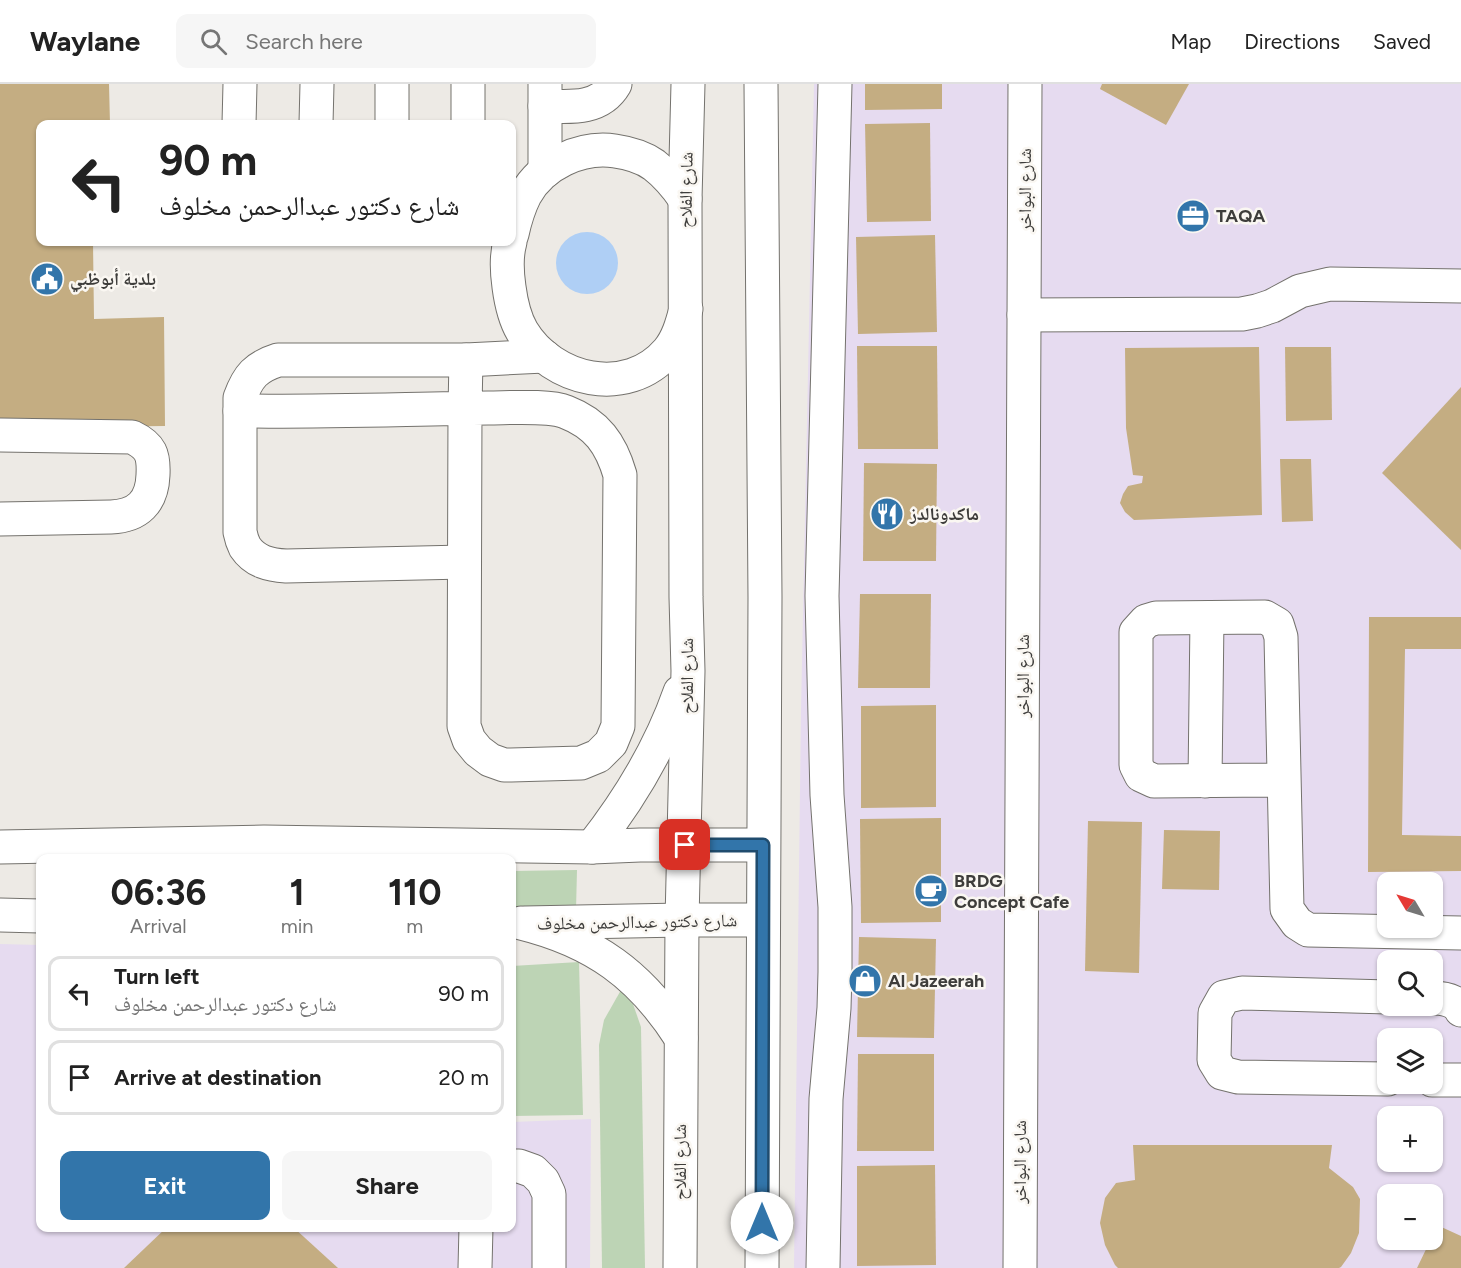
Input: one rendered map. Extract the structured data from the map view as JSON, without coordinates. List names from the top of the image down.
{
  "streets": {
    "main road": ["شارع الفلاح", "شارع البواخر", "شارع دكتور عبدالرحمن مخلوف"]
  },
  "crossings": [
    ["شارع الفلاح", "شارع دكتور عبدالرحمن مخلوف"]
  ],
  "places": {
    "office": ["TAQA"],
    "public building": ["بلدية أبوظبي"],
    "restaurant": ["ماكدونالدز"],
    "cafe": ["BRDG Concept Cafe"],
    "shop": ["Al Jazeerah"]
  },
  "north": "top left",
  "page": {
    "header": "Waylane",
    "search": "Search here",
    "nav": ["Map", "Directions", "Saved"],
    "turn": ["90 m", "شارع دكتور عبدالرحمن مخلوف"],
    "eta": [
      "06:36",
      "Arrival",
      "1",
      "min",
      "110",
      "m"
    ],
    "map_buttons": ["+", "−"],
    "list": [
      {
        "name": "Turn left",
        "note": "شارع دكتور عبدالرحمن مخلوف",
        "value": "90 m"
      },
      {
        "name": "Arrive at destination",
        "value": "20 m"
      }
    ],
    "buttons": ["Exit", "Share"]
  }
}
